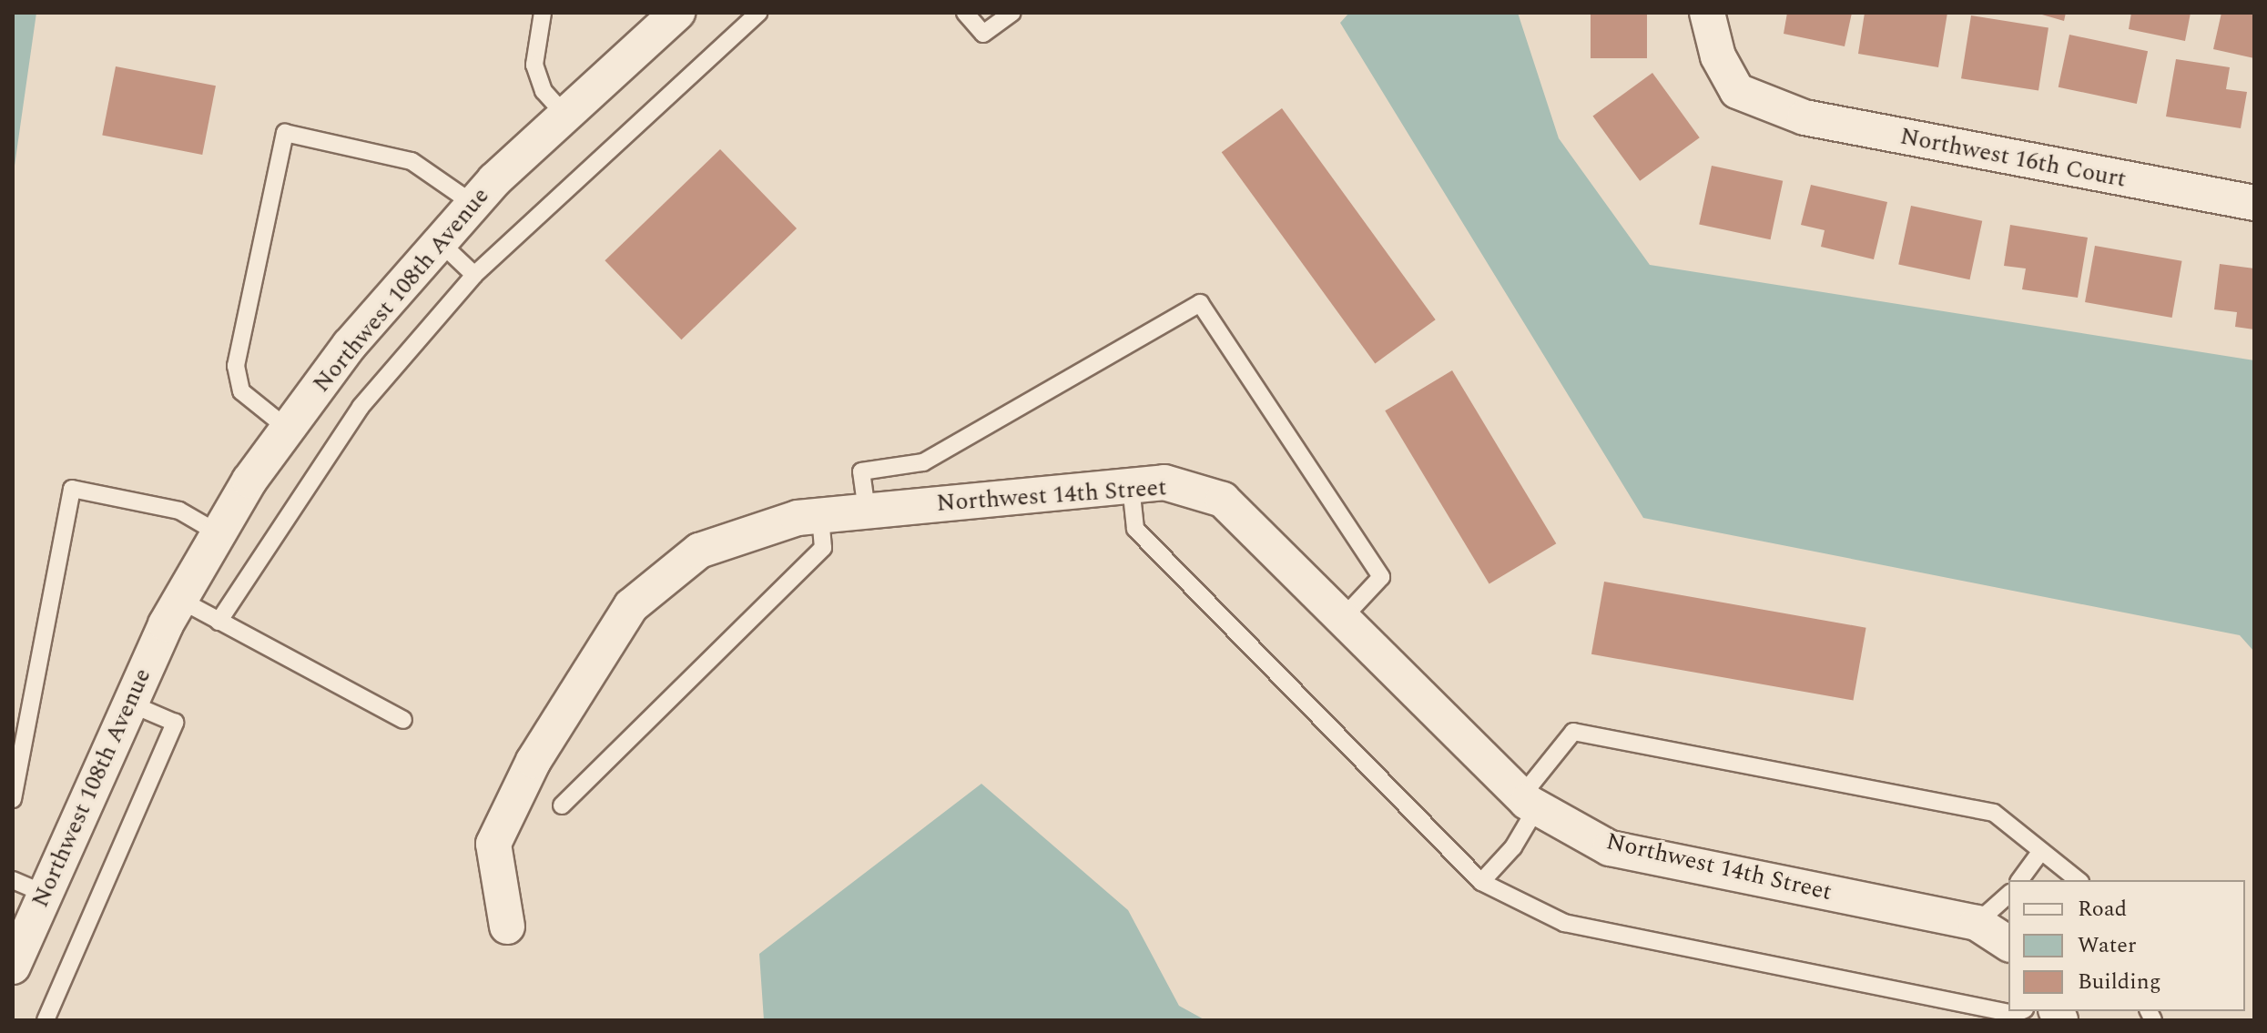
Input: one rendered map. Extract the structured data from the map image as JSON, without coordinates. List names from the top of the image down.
{
  "streets": {
    "street": ["Northwest 16th Court", "Northwest 108th Avenue", "Northwest 14th Street"]
  },
  "legend": ["Road", "Water", "Building"]
}
